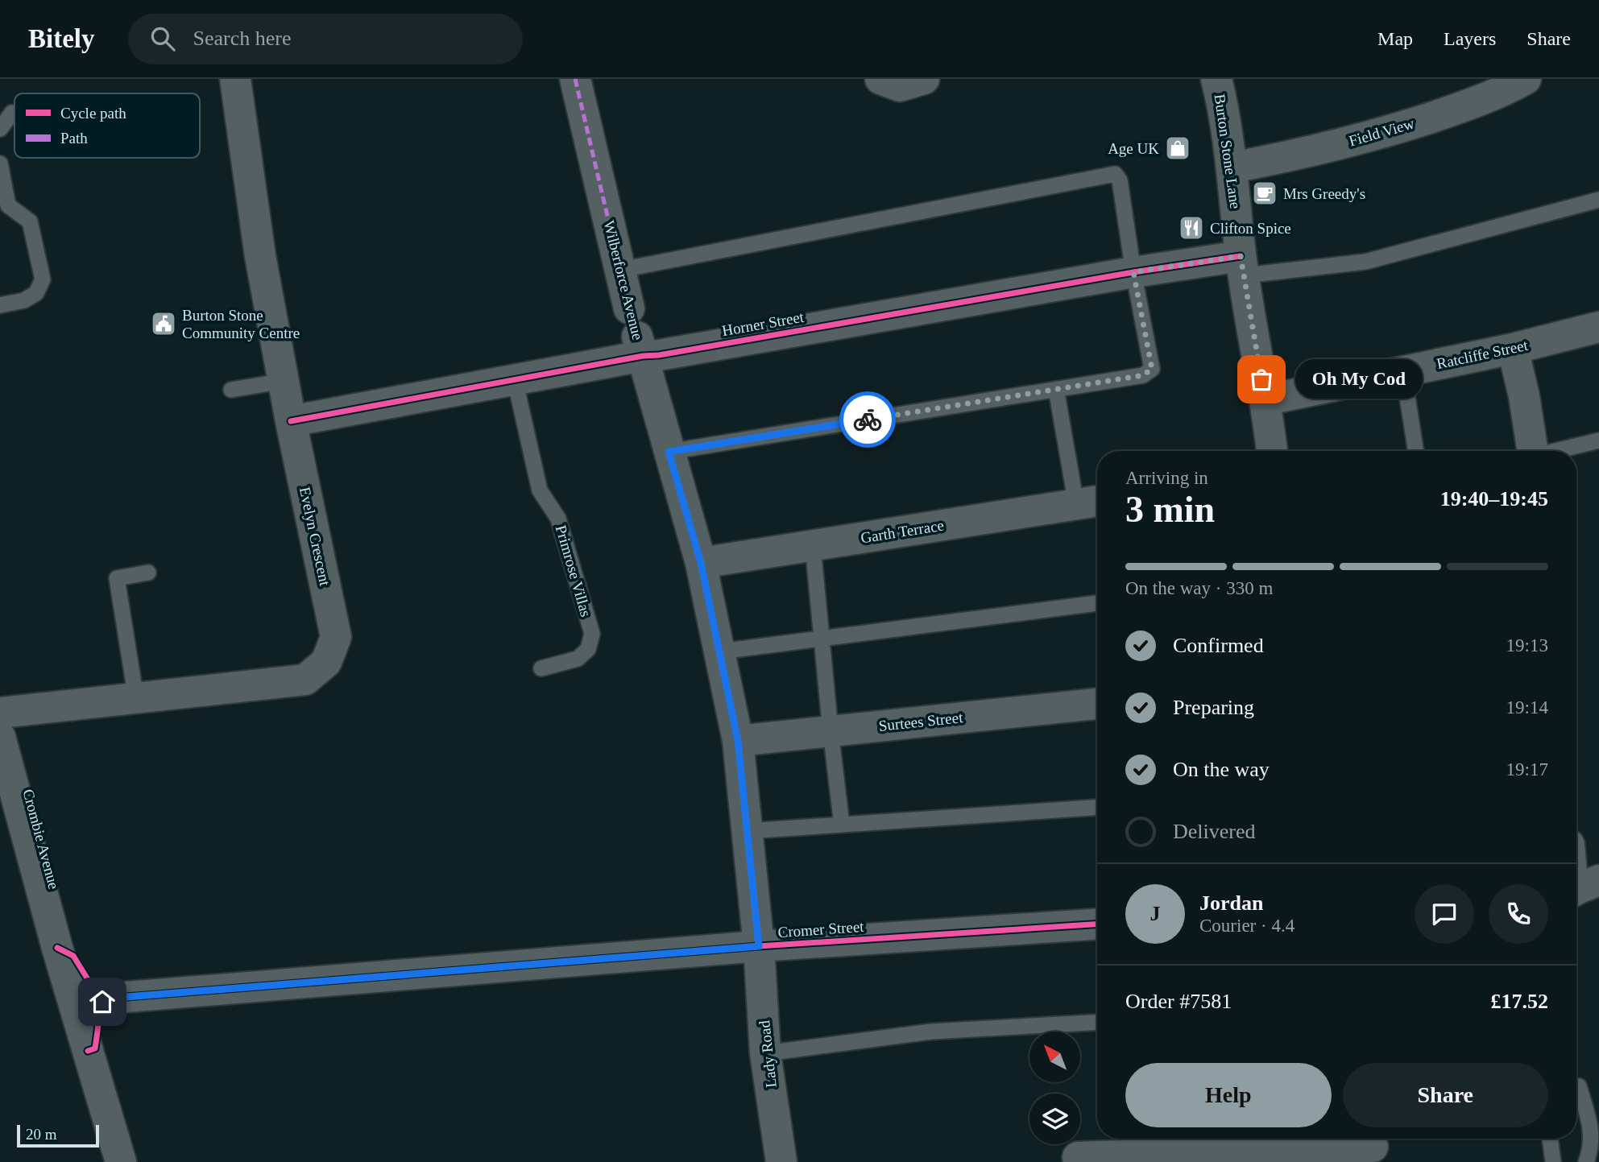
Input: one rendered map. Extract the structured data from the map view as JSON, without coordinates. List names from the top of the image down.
{
  "streets": {
    "street": [
      "Field View",
      "Burton Stone Lane",
      "Wilberforce Avenue",
      "Horner Street",
      "Ratcliffe Street",
      "Garth Terrace",
      "Evelyn Crescent",
      "Surtees Street",
      "Crombie Avenue",
      "Cromer Street",
      "Lady Road"
    ],
    "lane": ["Primrose Villas"]
  },
  "crossings": [
    ["Field View", "Burton Stone Lane"],
    ["Burton Stone Lane", "Horner Street"],
    ["Burton Stone Lane", "Ratcliffe Street"],
    ["Wilberforce Avenue", "Horner Street"],
    ["Wilberforce Avenue", "Garth Terrace"],
    ["Wilberforce Avenue", "Surtees Street"],
    ["Wilberforce Avenue", "Cromer Street"],
    ["Wilberforce Avenue", "Lady Road"],
    ["Horner Street", "Evelyn Crescent"],
    ["Horner Street", "Primrose Villas"],
    ["Cromer Street", "Lady Road"]
  ],
  "places": {
    "shop": ["Age UK"],
    "cafe": ["Mrs Greedy's"],
    "restaurant": ["Clifton Spice"],
    "public building": ["Burton Stone Community Centre"],
    "other": ["Oh My Cod"]
  },
  "legend": ["Cycle path", "Path"],
  "scale_bar": "20 m",
  "north": "top left",
  "page": {
    "header": "Bitely",
    "search": "Search here",
    "nav": ["Map", "Layers", "Share"],
    "bubble": "Oh My Cod",
    "heading": ["3 min", "Arriving in", "19:40–19:45"],
    "panel": [
      "Jordan",
      "Courier · 4.4",
      "Order #7581",
      "£17.52"
    ],
    "bar": "On the way · 330 m",
    "list": [
      ["Confirmed", "19:13"],
      ["Preparing", "19:14"],
      ["On the way", "19:17"],
      "Delivered"
    ],
    "round": "J",
    "buttons": ["Help", "Share"],
    "scale": "20 m"
  }
}
